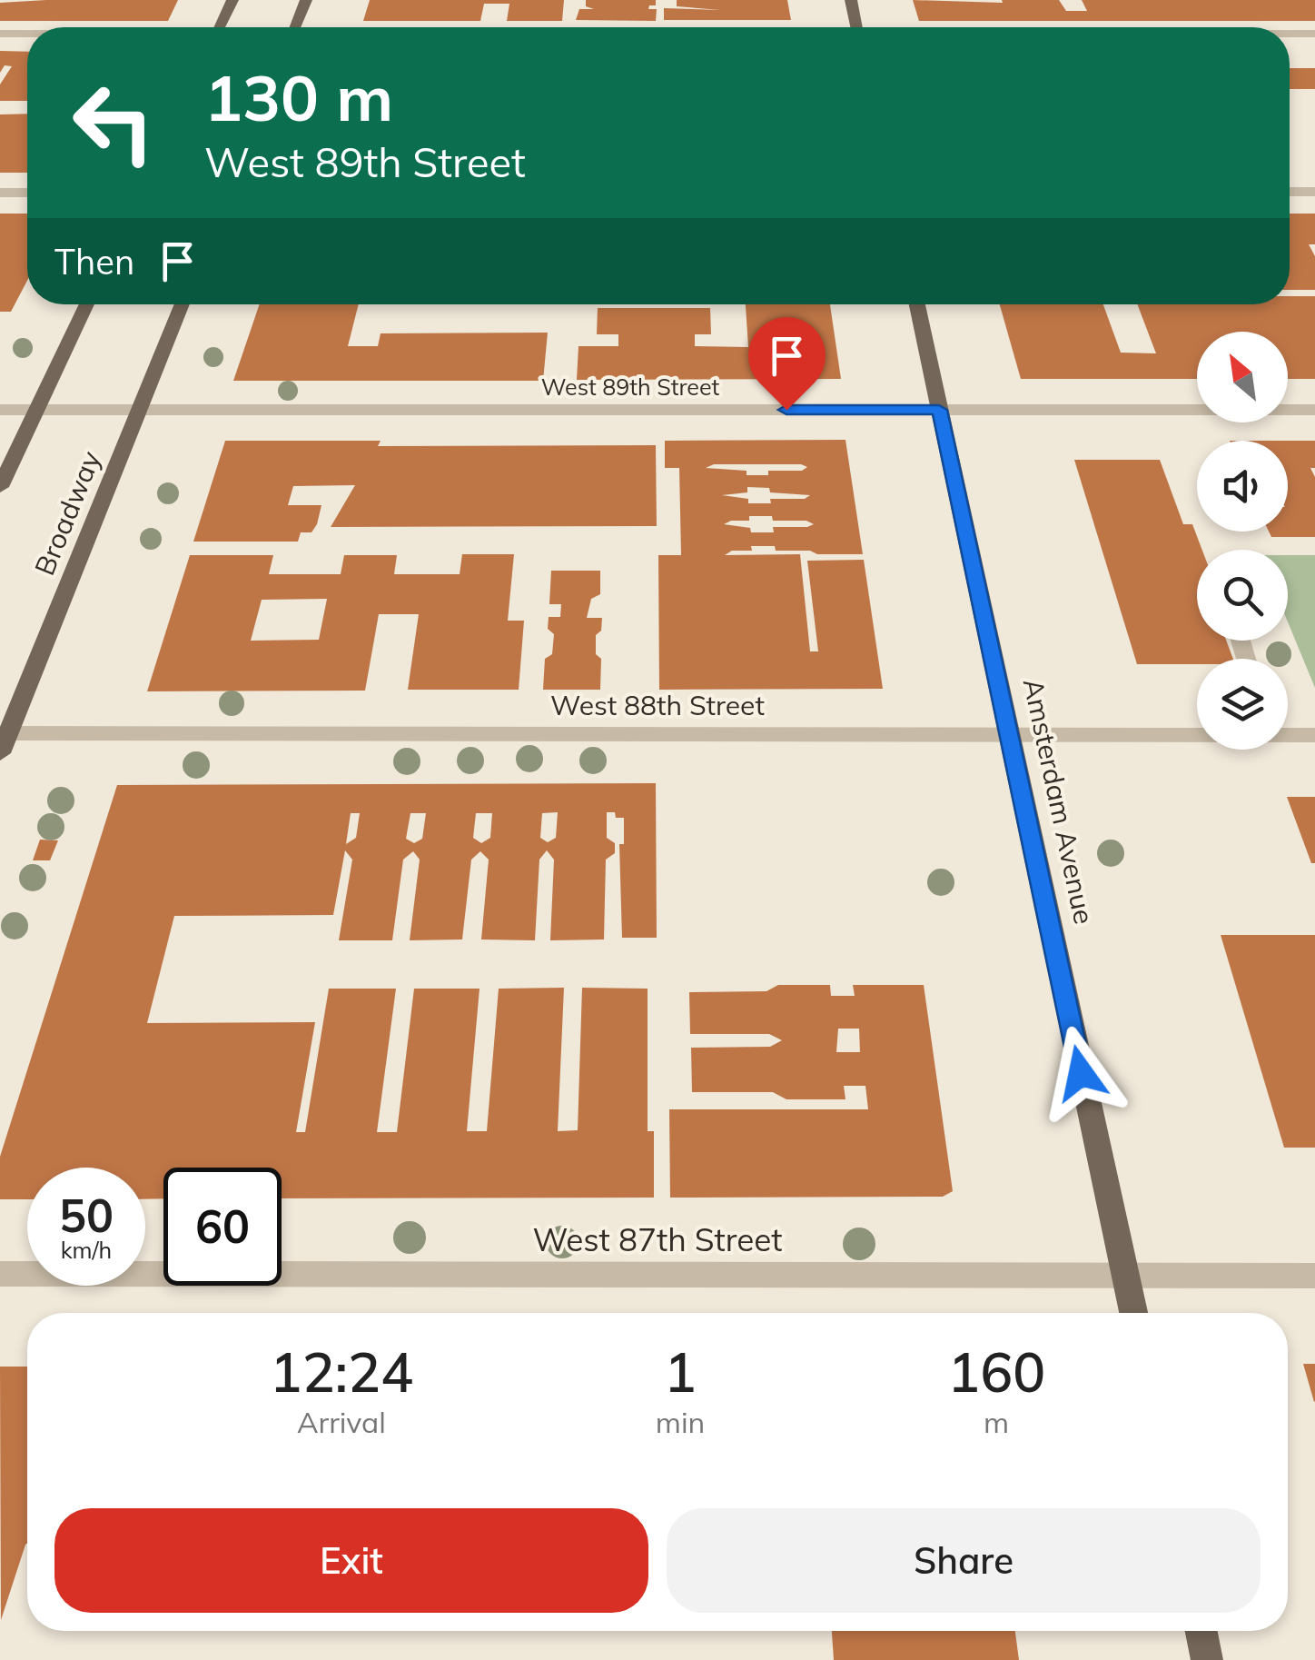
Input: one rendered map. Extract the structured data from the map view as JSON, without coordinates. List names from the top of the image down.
{
  "streets": {
    "main road": ["Broadway", "Amsterdam Avenue"],
    "street": ["West 89th Street", "West 88th Street", "West 87th Street"]
  },
  "crossings": [
    ["West 89th Street", "Broadway"],
    ["West 89th Street", "Amsterdam Avenue"],
    ["Broadway", "West 88th Street"],
    ["West 88th Street", "Amsterdam Avenue"],
    ["Amsterdam Avenue", "West 87th Street"]
  ],
  "north": "top left",
  "page": {
    "turn": ["130 m", "West 89th Street"],
    "then": "Then",
    "speed": "50 km/h",
    "limit": "60",
    "eta": [
      "12:24",
      "Arrival",
      "1",
      "min",
      "160",
      "m"
    ],
    "buttons": ["Exit", "Share"]
  }
}
